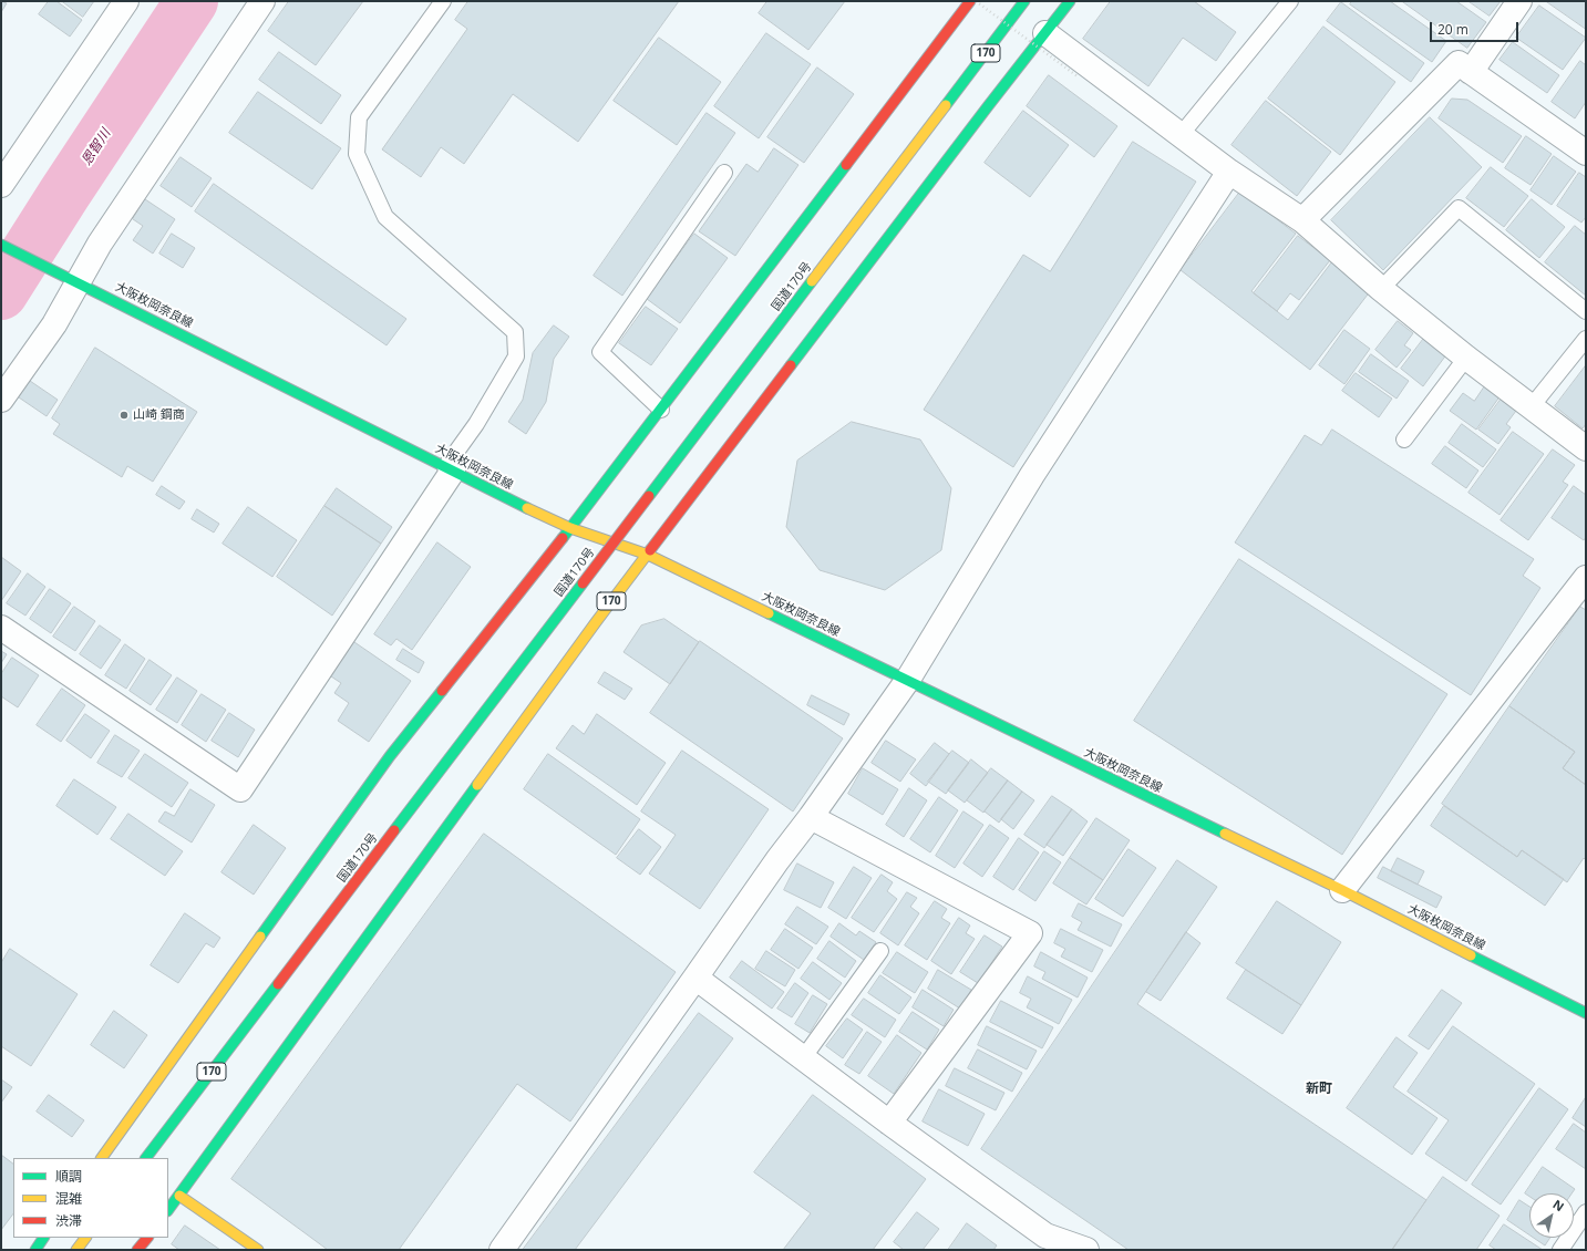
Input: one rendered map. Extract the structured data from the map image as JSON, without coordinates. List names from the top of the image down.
{
  "streets": {
    "main road": ["170", "国道170号", "大阪枚岡奈良線"]
  },
  "crossings": [
    ["170", "大阪枚岡奈良線"]
  ],
  "districts": ["新町"],
  "water": ["恩智川"],
  "places": ["山崎 鋼商"],
  "legend": ["順調", "混雑", "渋滞"],
  "scale_bar": "20 m",
  "north": "top right"
}
